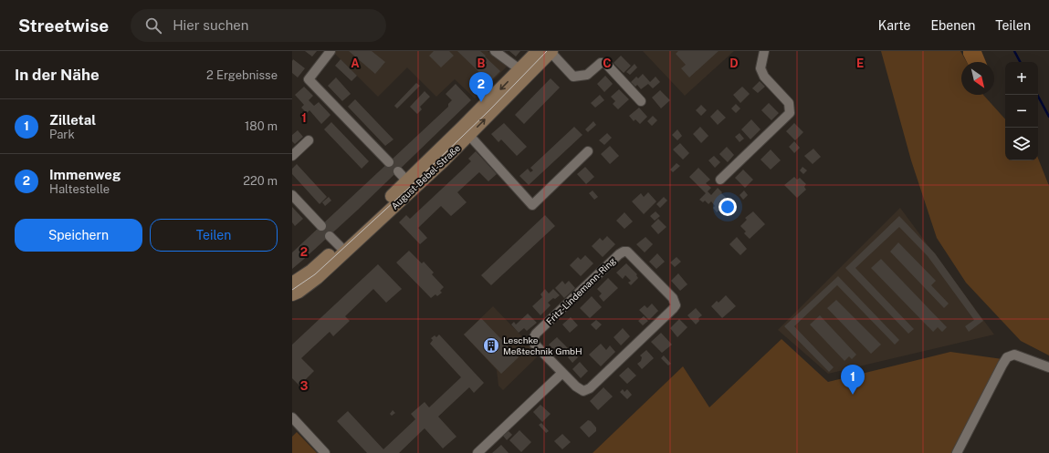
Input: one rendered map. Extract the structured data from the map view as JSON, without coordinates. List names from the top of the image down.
{
  "streets": {
    "street": ["August-Bebel-Straße", "Fritz-Lindemann-Ring"]
  },
  "places": {
    "building": ["Leschke Meßtechnik GmbH"]
  },
  "north": "bottom right",
  "page": {
    "header": "Streetwise",
    "search": "Hier suchen",
    "nav": ["Karte", "Ebenen", "Teilen"],
    "heading": ["In der Nähe", "2 Ergebnisse"],
    "map_buttons": ["+", "−"],
    "pins": ["2", "1"],
    "list": [
      {
        "mark": "1",
        "name": "Zilletal",
        "note": "Park",
        "value": "180 m"
      },
      {
        "mark": "2",
        "name": "Immenweg",
        "note": "Haltestelle",
        "value": "220 m"
      }
    ],
    "buttons": ["Speichern", "Teilen"]
  },
  "grid": {
    "columns": [
      "A",
      "B",
      "C",
      "D",
      "E"
    ],
    "rows": ["1", "2", "3"]
  }
}
